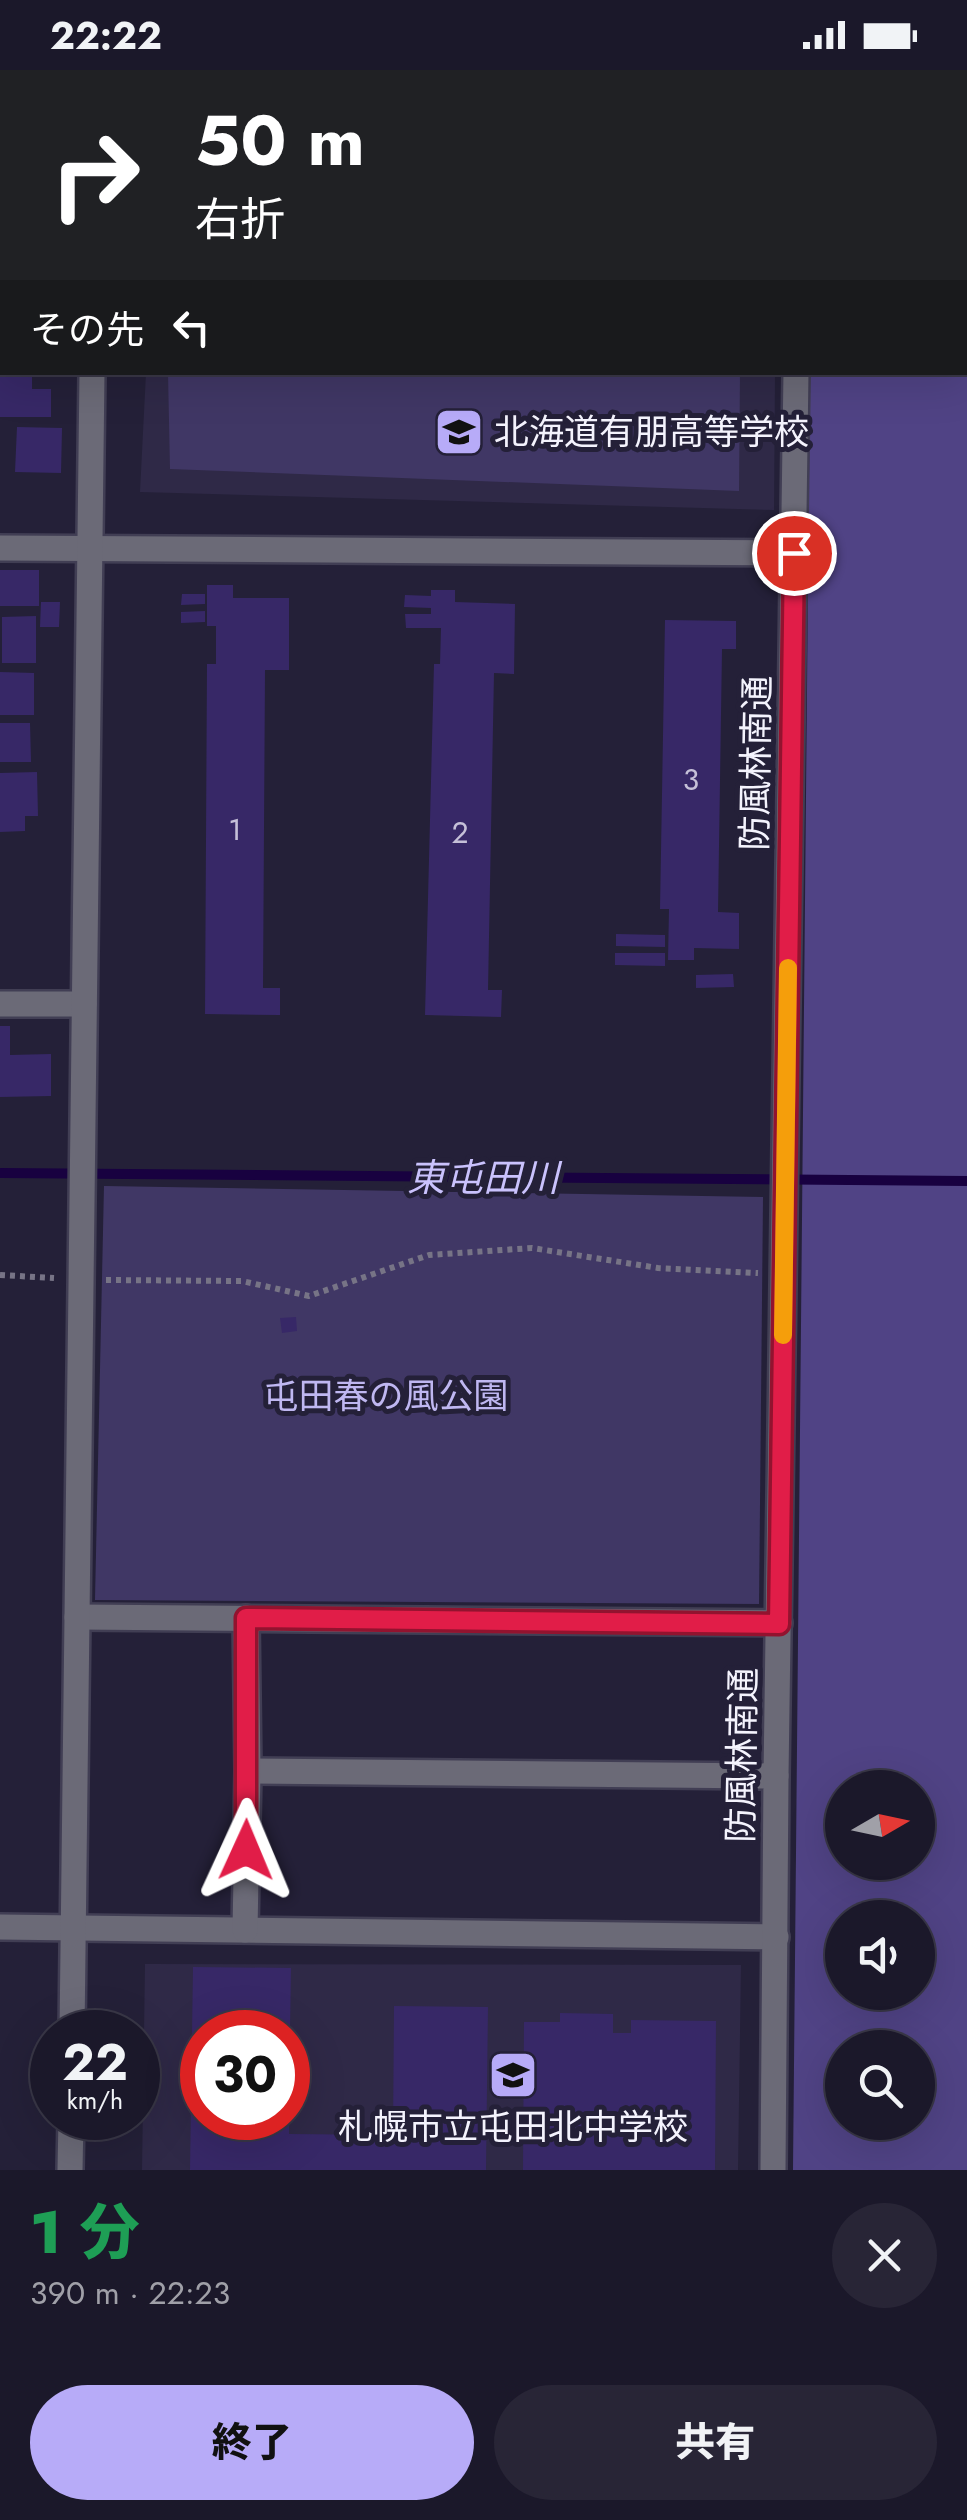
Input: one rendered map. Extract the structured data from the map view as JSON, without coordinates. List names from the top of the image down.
{
  "streets": {
    "street": ["防風林南通"]
  },
  "water": ["東屯田川"],
  "parks": ["屯田春の風公園"],
  "places": {
    "school or university": ["北海道有朋高等学校", "札幌市立屯田北中学校"]
  },
  "house_numbers": ["3", "1", "2"],
  "north": "right",
  "page": {
    "status": "22:22",
    "turn": ["50 m", "右折"],
    "then": "その先",
    "speed": "22 km/h",
    "limit": "30",
    "heading": ["1 分", "390 m · 22:23"],
    "buttons": ["終了", "共有"]
  }
}
